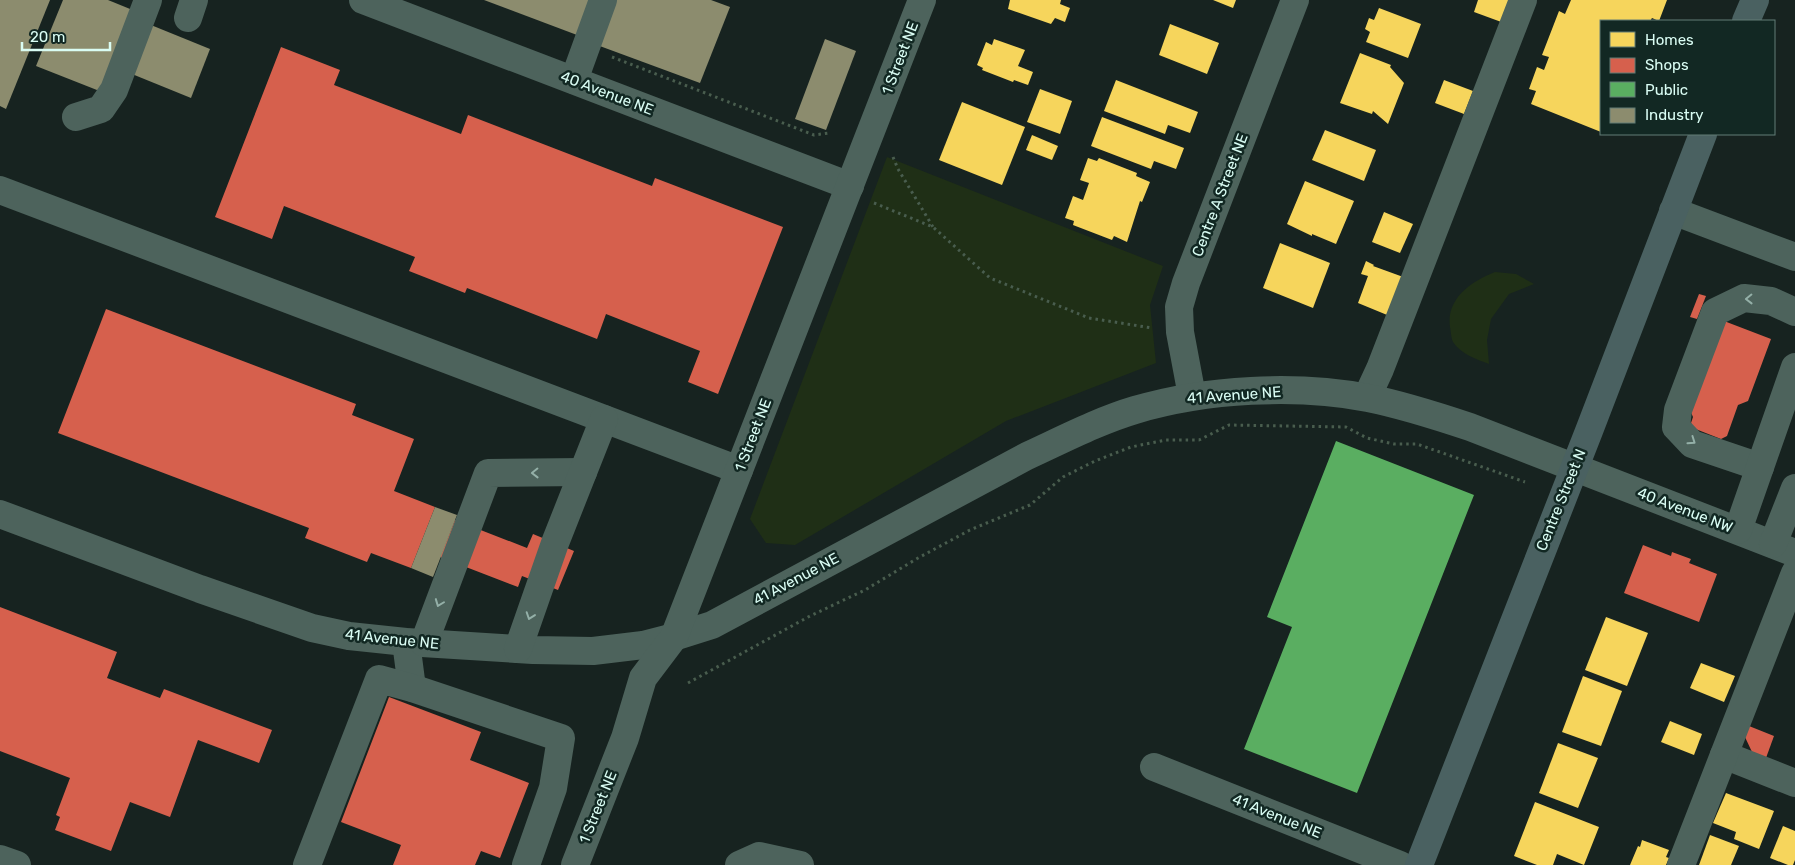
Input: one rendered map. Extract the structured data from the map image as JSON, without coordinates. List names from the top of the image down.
{
  "streets": {
    "main road": ["Centre Street N"],
    "street": [
      "1 Street NE",
      "40 Avenue NE",
      "Centre A Street NE",
      "41 Avenue NE",
      "40 Avenue NW"
    ]
  },
  "crossings": [
    ["1 Street NE", "40 Avenue NE"],
    ["1 Street NE", "41 Avenue NE"],
    ["Centre A Street NE", "41 Avenue NE"],
    ["41 Avenue NE", "Centre Street N"],
    ["41 Avenue NE", "40 Avenue NW"],
    ["Centre Street N", "40 Avenue NW"]
  ],
  "legend": [
    "Homes",
    "Shops",
    "Public",
    "Industry"
  ],
  "scale_bar": "20 m"
}
